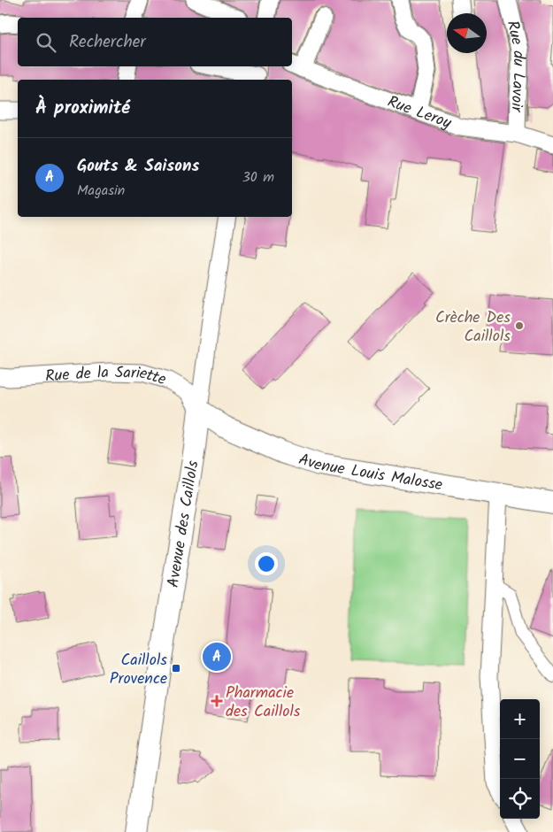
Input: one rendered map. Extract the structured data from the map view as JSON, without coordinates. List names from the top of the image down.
{
  "streets": {
    "street": [
      "Rue du Lavoir",
      "Rue Leroy",
      "Rue de la Sariette",
      "Avenue Louis Malosse",
      "Avenue des Caillols"
    ]
  },
  "crossings": [
    ["Rue du Lavoir", "Rue Leroy"],
    ["Rue de la Sariette", "Avenue Louis Malosse"],
    ["Rue de la Sariette", "Avenue des Caillols"],
    ["Avenue Louis Malosse", "Avenue des Caillols"]
  ],
  "places": {
    "other": ["Crèche Des Caillols"],
    "transit": ["Caillols Provence"],
    "health": ["Pharmacie des Caillols"]
  },
  "north": "left",
  "page": {
    "search": "Rechercher",
    "heading": "À proximité",
    "list": [
      {
        "mark": "A",
        "name": "Gouts & Saisons",
        "note": "Magasin",
        "value": "30 m"
      }
    ],
    "pins": "A",
    "map_buttons": ["+", "−"]
  }
}
